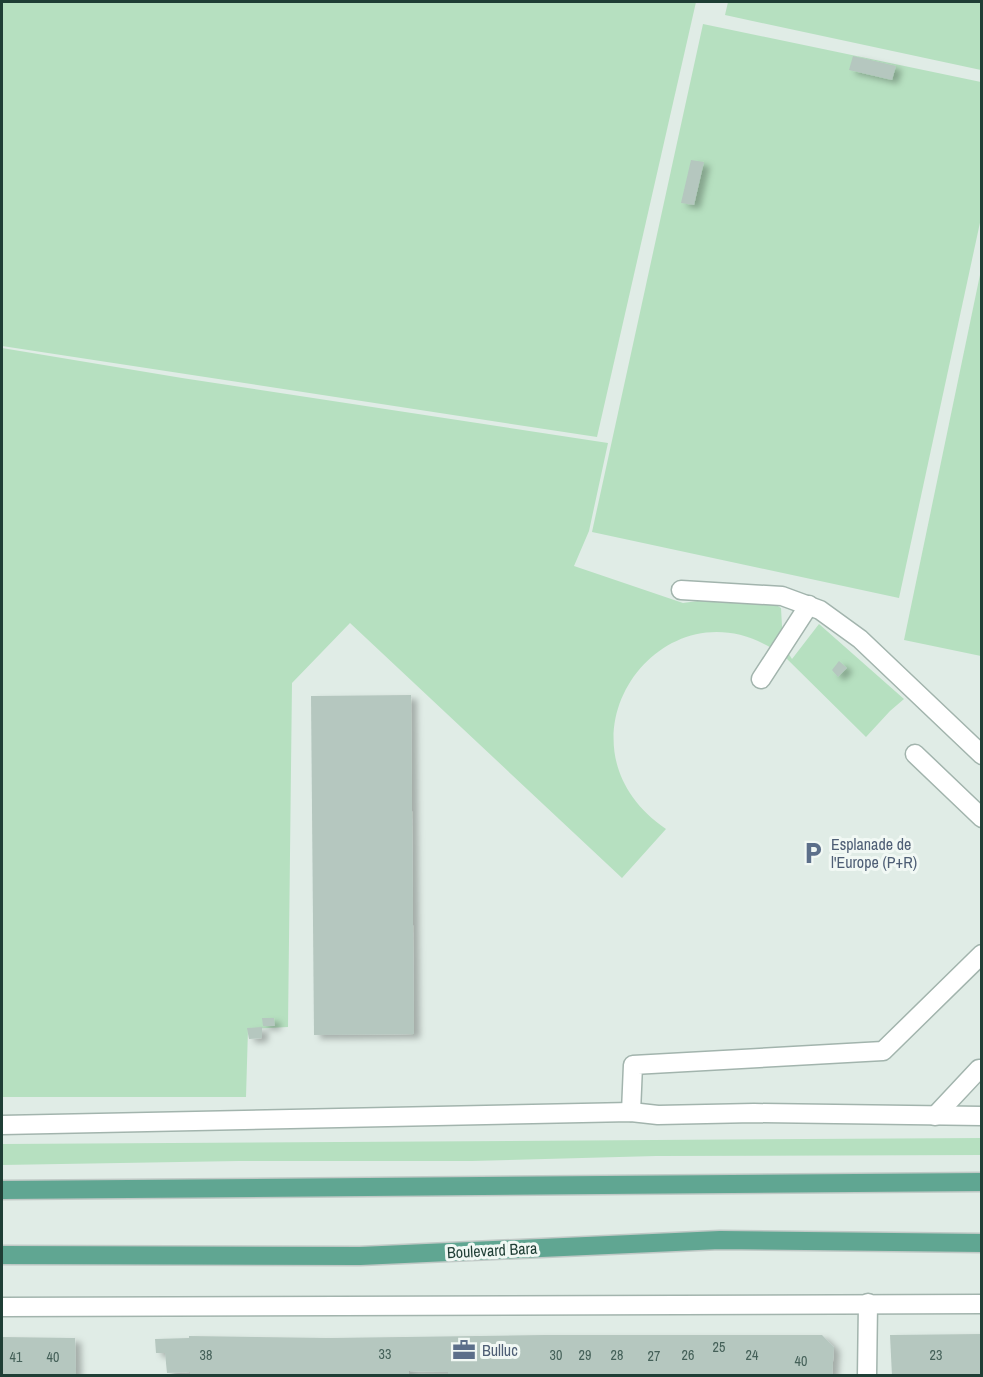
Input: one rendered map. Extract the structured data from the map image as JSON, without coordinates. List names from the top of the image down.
{
  "streets": {
    "main road": ["Boulevard Bara"]
  },
  "places": {
    "parking": ["Esplanade de l'Europe (P+R)"],
    "office": ["Bulluc"]
  },
  "house_numbers": [
    "25",
    "33",
    "38",
    "30",
    "29",
    "28",
    "26",
    "24",
    "23",
    "27",
    "41",
    "40",
    "40"
  ]
}
